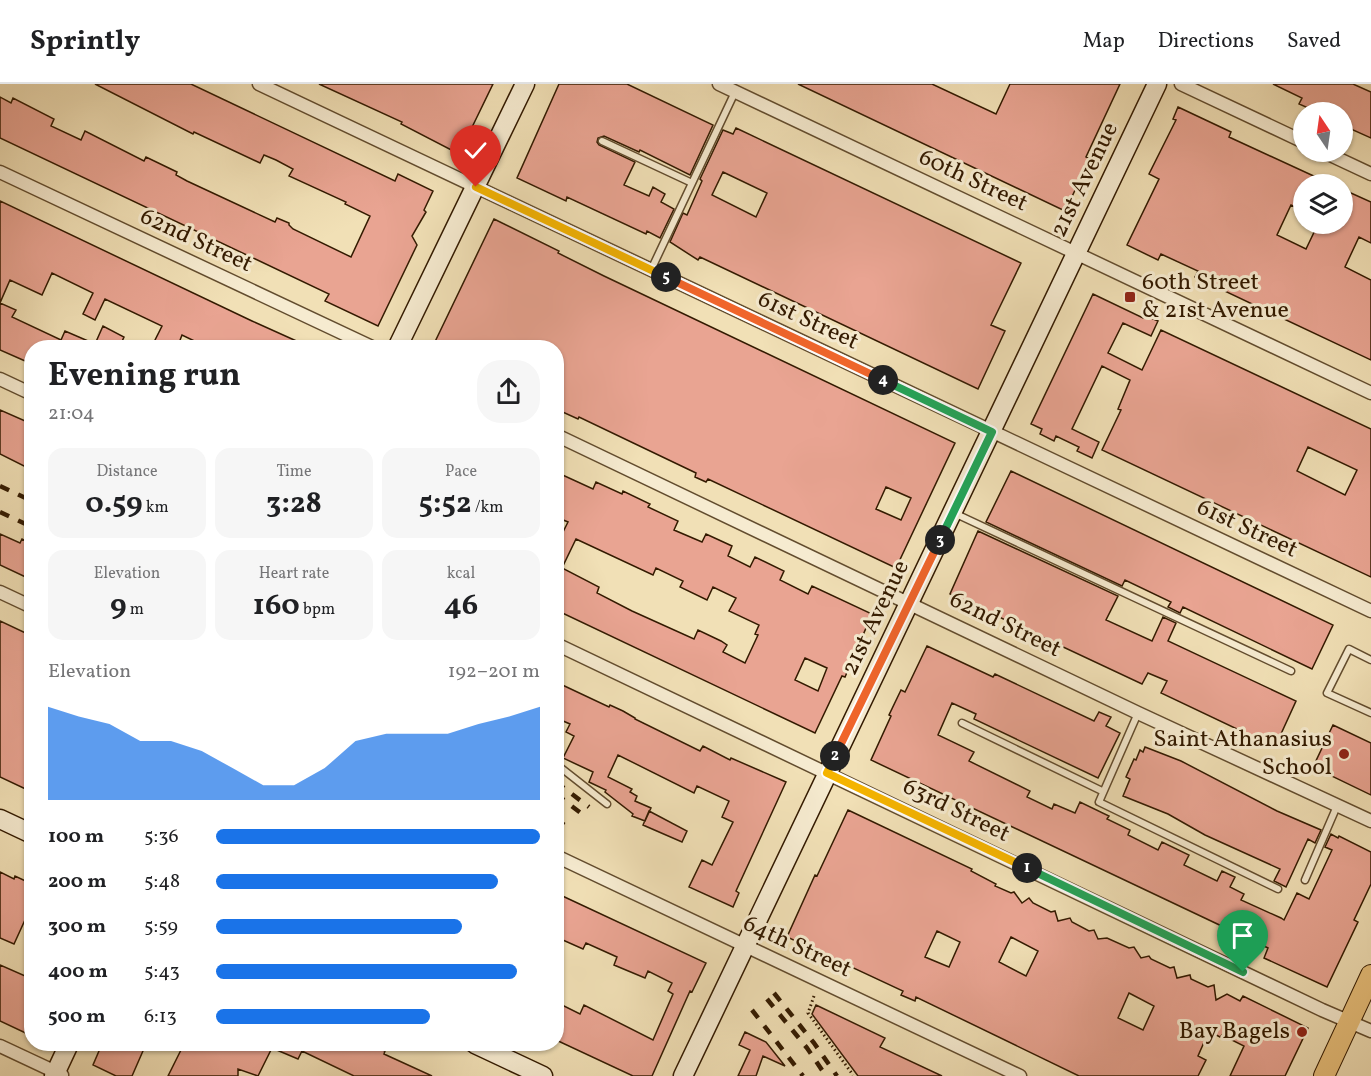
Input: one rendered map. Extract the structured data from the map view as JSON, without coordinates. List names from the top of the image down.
{
  "streets": {
    "street": [
      "21st Avenue",
      "60th Street",
      "62nd Street",
      "61st Street",
      "63rd Street",
      "64th Street"
    ]
  },
  "crossings": [
    ["21st Avenue", "60th Street"],
    ["21st Avenue", "62nd Street"],
    ["21st Avenue", "61st Street"],
    ["21st Avenue", "63rd Street"],
    ["21st Avenue", "64th Street"]
  ],
  "places": {
    "transit": ["60th Street & 21st Avenue"],
    "other": ["Saint Athanasius School", "Bay Bagels"]
  },
  "north": "top",
  "page": {
    "header": "Sprintly",
    "nav": ["Map", "Directions", "Saved"],
    "pins": [
      "5",
      "4",
      "3",
      "2",
      "1"
    ],
    "heading": ["Evening run", "21:04"],
    "stats": [
      ["Distance", "0.59 km"],
      ["Time", "3:28"],
      ["Pace", "5:52 /km"],
      ["Elevation", "9 m"],
      ["Heart rate", "160 bpm"],
      ["kcal", "46"]
    ],
    "chart": ["Elevation", "192–201 m"],
    "list": [
      {
        "name": "100 m",
        "note": "5:36"
      },
      {
        "name": "200 m",
        "note": "5:48"
      },
      {
        "name": "300 m",
        "note": "5:59"
      },
      {
        "name": "400 m",
        "note": "5:43"
      },
      {
        "name": "500 m",
        "note": "6:13"
      }
    ]
  }
}
